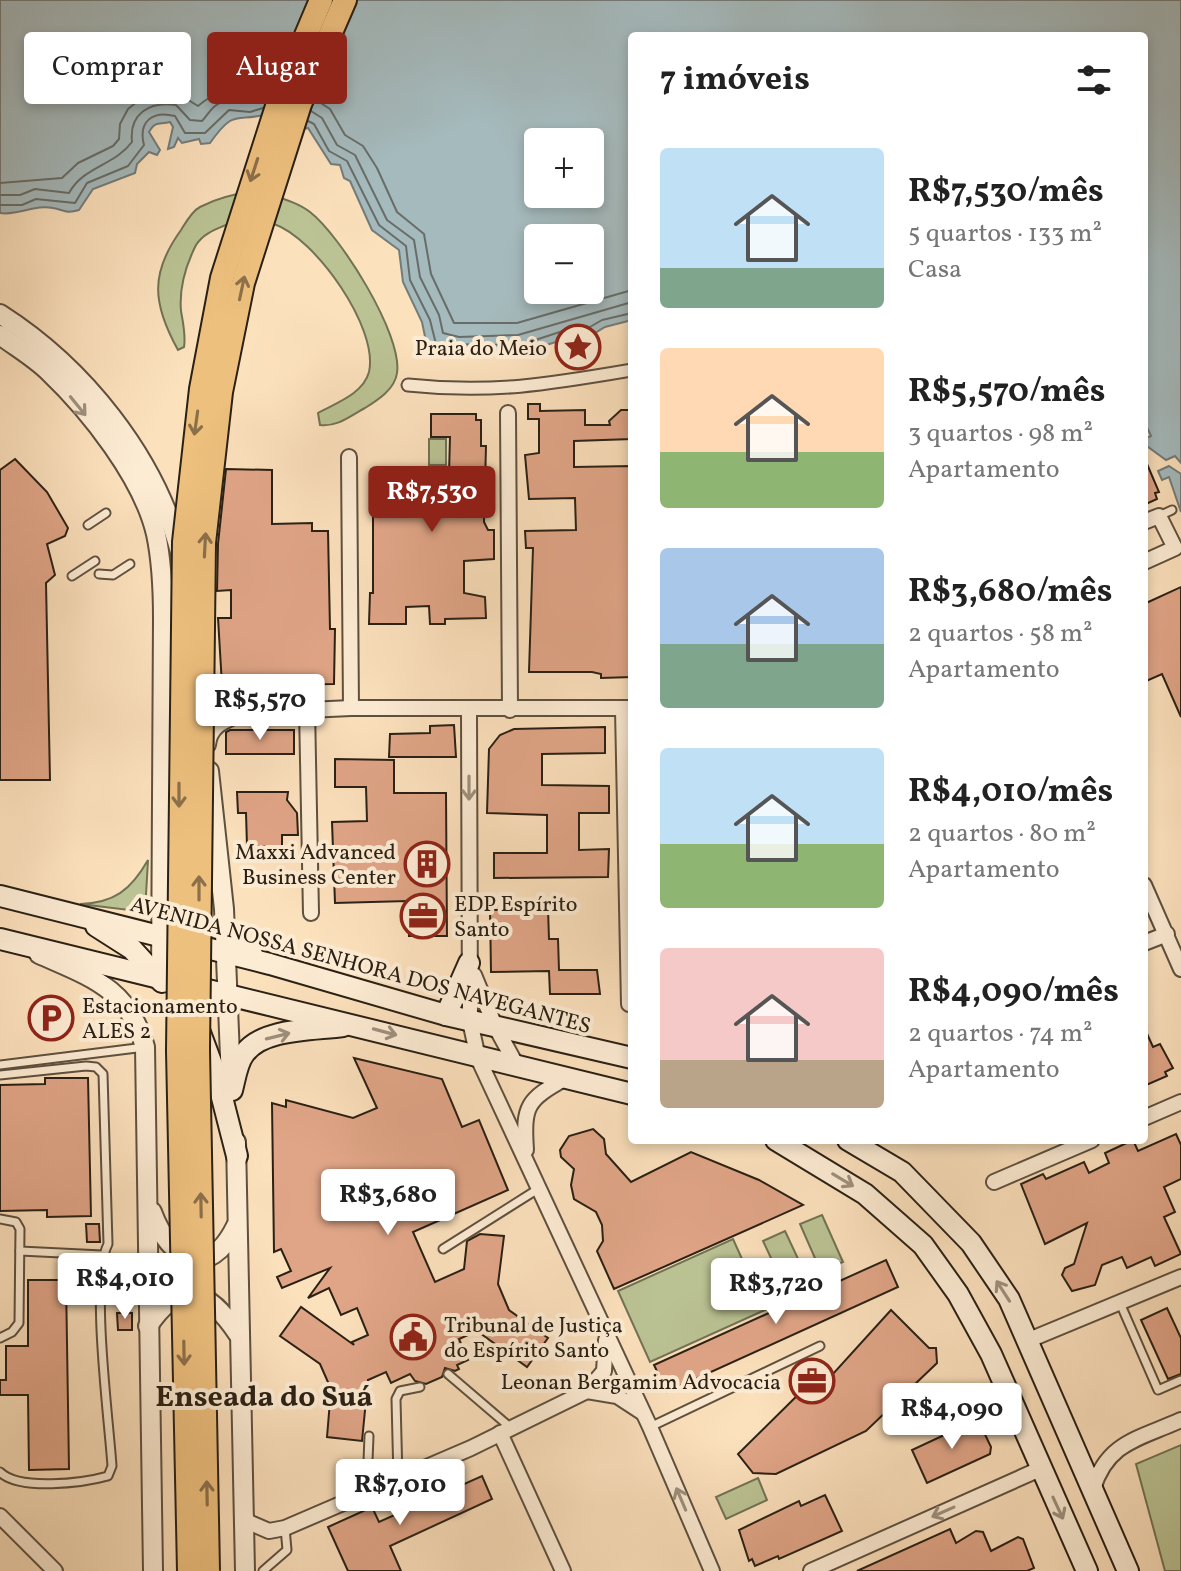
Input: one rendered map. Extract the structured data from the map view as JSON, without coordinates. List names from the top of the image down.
{
  "streets": {
    "main road": ["AVENIDA NOSSA SENHORA DOS NAVEGANTES"]
  },
  "districts": ["Enseada do Suá"],
  "places": {
    "place": ["Praia do Meio"],
    "building": ["Maxxi Advanced Business Center"],
    "office": ["EDP Espírito Santo", "Leonan Bergamim Advocacia"],
    "parking": ["Estacionamento ALES 2"],
    "public building": ["Tribunal de Justiça do Espírito Santo"]
  },
  "page": {
    "chip": ["Comprar", "Alugar"],
    "heading": "7 imóveis",
    "map_buttons": ["+", "−"],
    "list": [
      {
        "name": "R$7,530/mês",
        "note": "5 quartos · 133 m² · Casa"
      },
      {
        "name": "R$5,570/mês",
        "note": "3 quartos · 98 m² · Apartamento"
      },
      {
        "name": "R$3,680/mês",
        "note": "2 quartos · 58 m² · Apartamento"
      },
      {
        "name": "R$4,010/mês",
        "note": "2 quartos · 80 m² · Apartamento"
      },
      {
        "name": "R$4,090/mês",
        "note": "2 quartos · 74 m² · Apartamento"
      }
    ],
    "price": [
      "R$7,530",
      "R$5,570",
      "R$3,680",
      "R$4,010",
      "R$3,720",
      "R$4,090",
      "R$7,010"
    ]
  }
}
